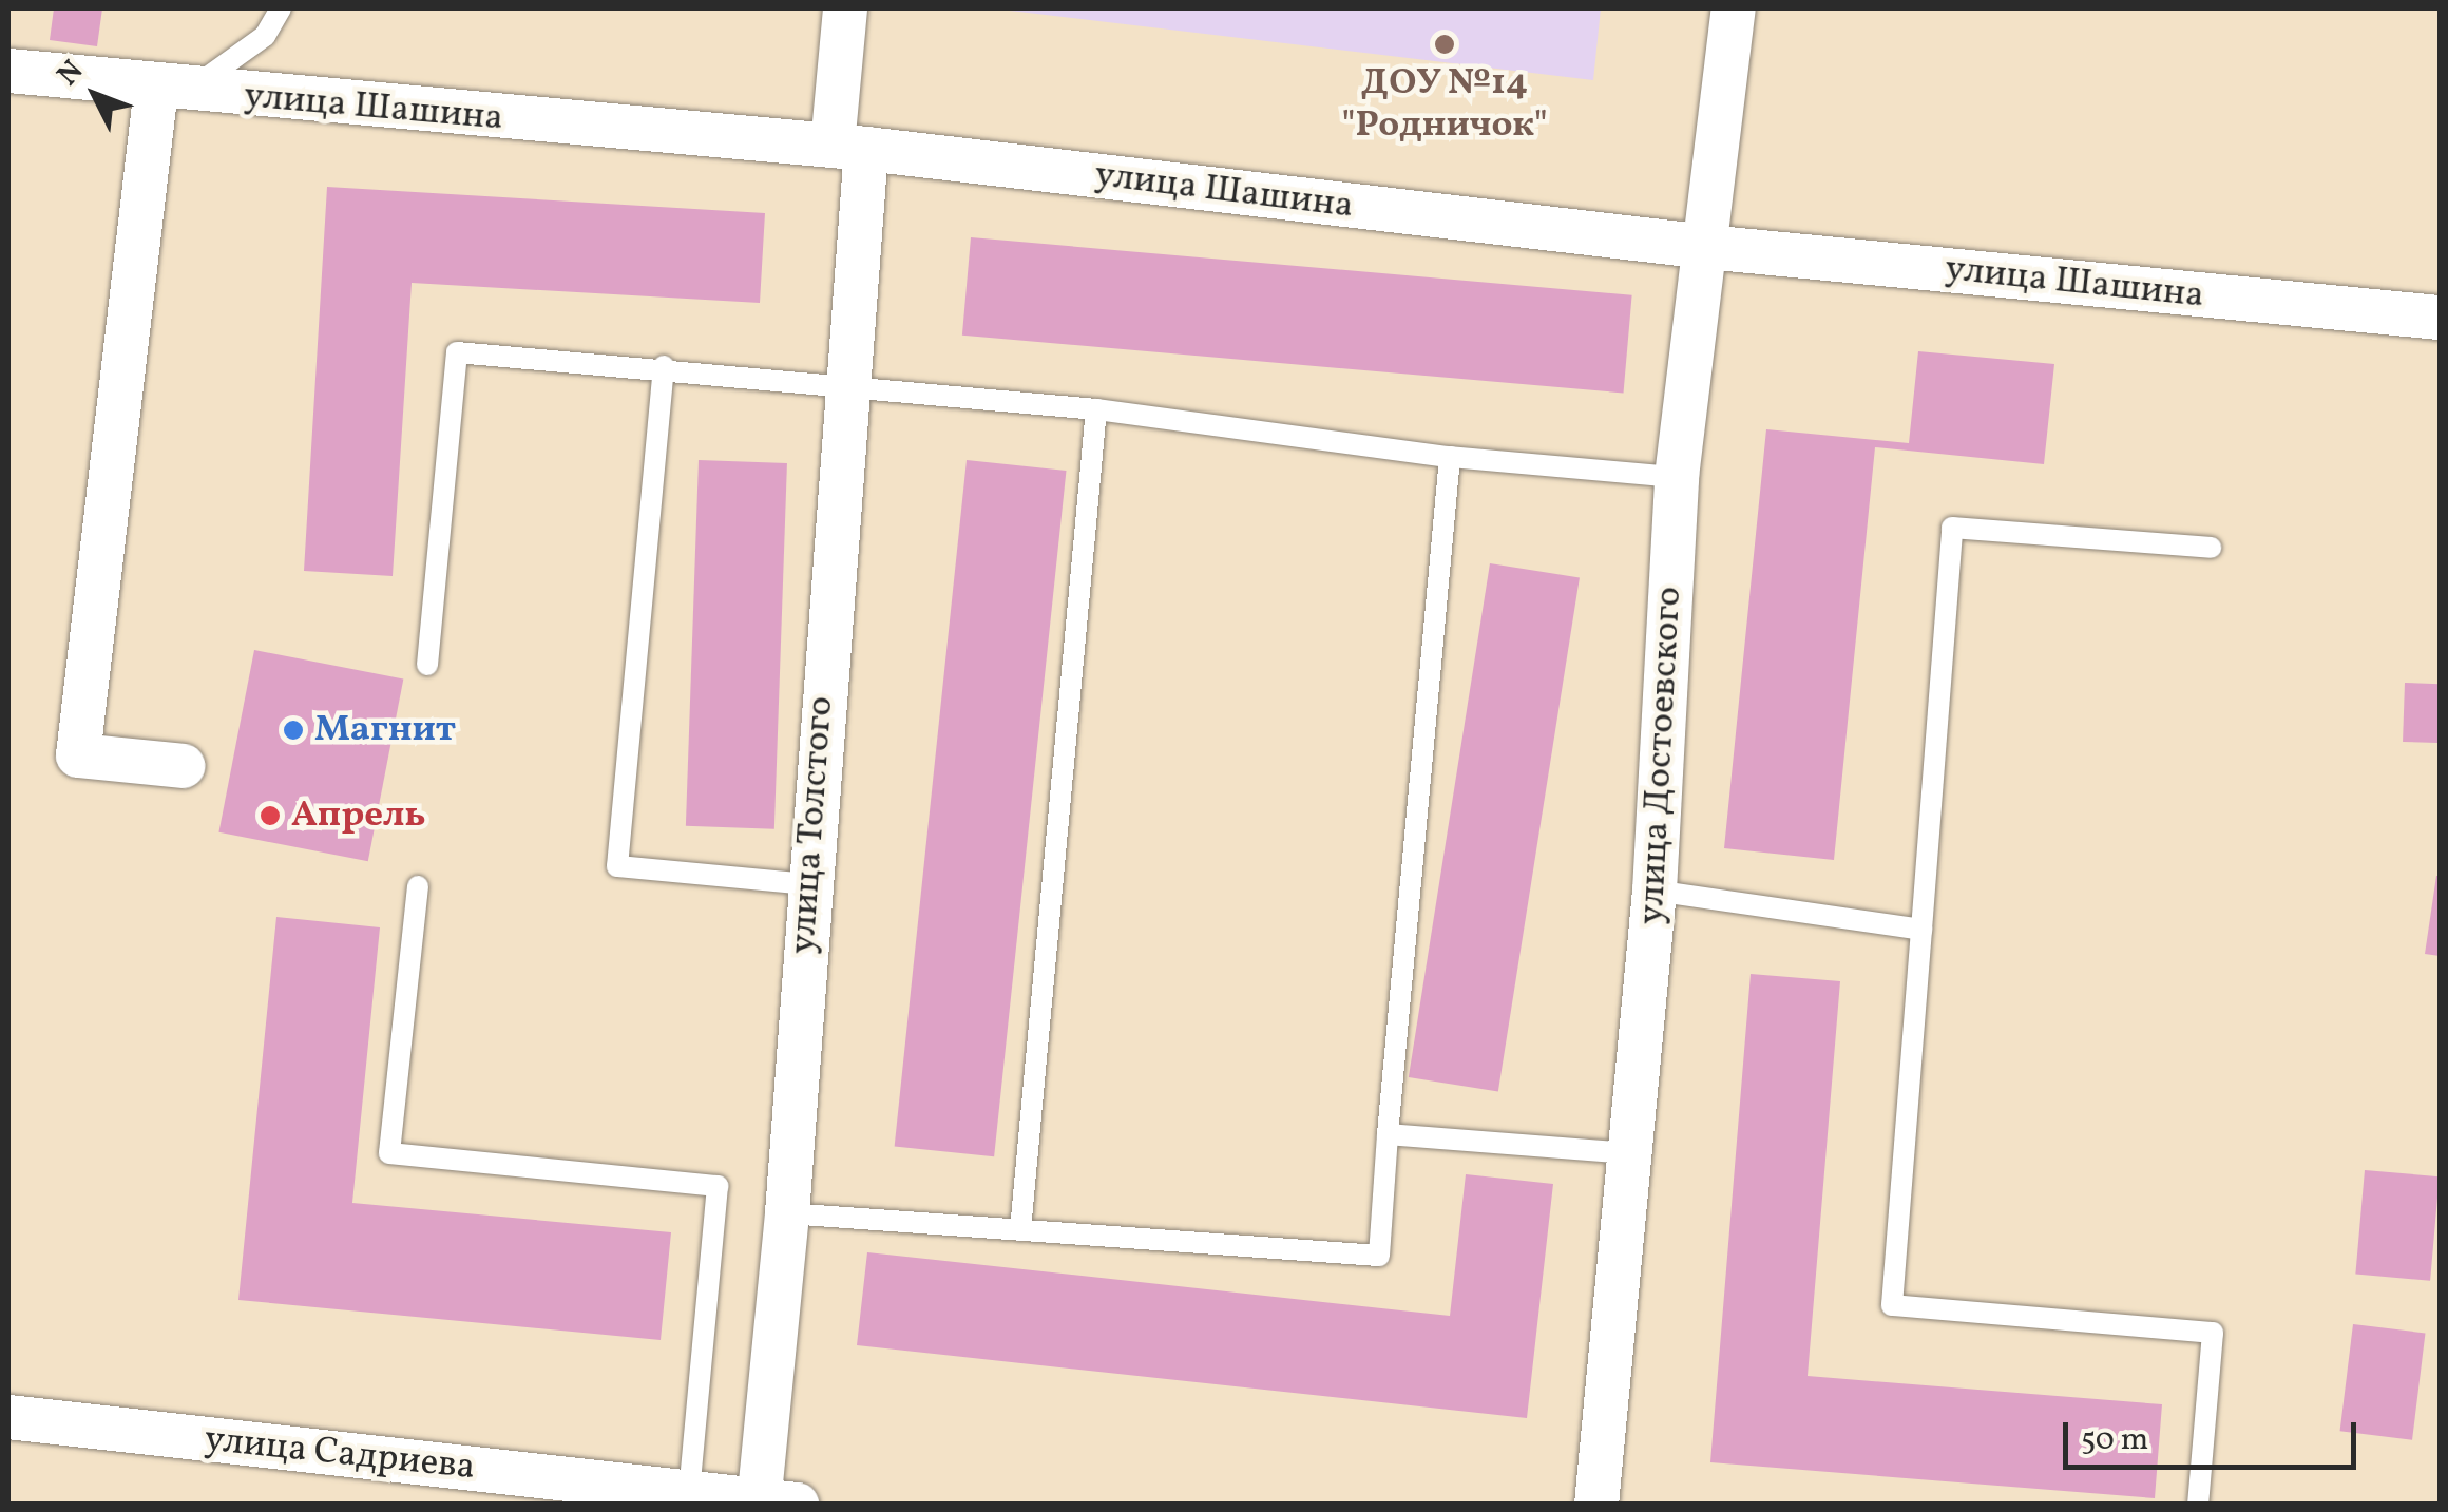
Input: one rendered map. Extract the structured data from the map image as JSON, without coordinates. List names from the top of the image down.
{
  "streets": {
    "street": [
      "улица Шашина",
      "улица Достоевского",
      "улица Толстого",
      "улица Садриева"
    ]
  },
  "crossings": [
    ["улица Шашина", "улица Достоевского"],
    ["улица Шашина", "улица Толстого"],
    ["улица Толстого", "улица Садриева"]
  ],
  "places": ["ДОУ №14 \"Родничок\"", "Магнит", "Апрель"],
  "scale_bar": "50 m",
  "north": "top left"
}
